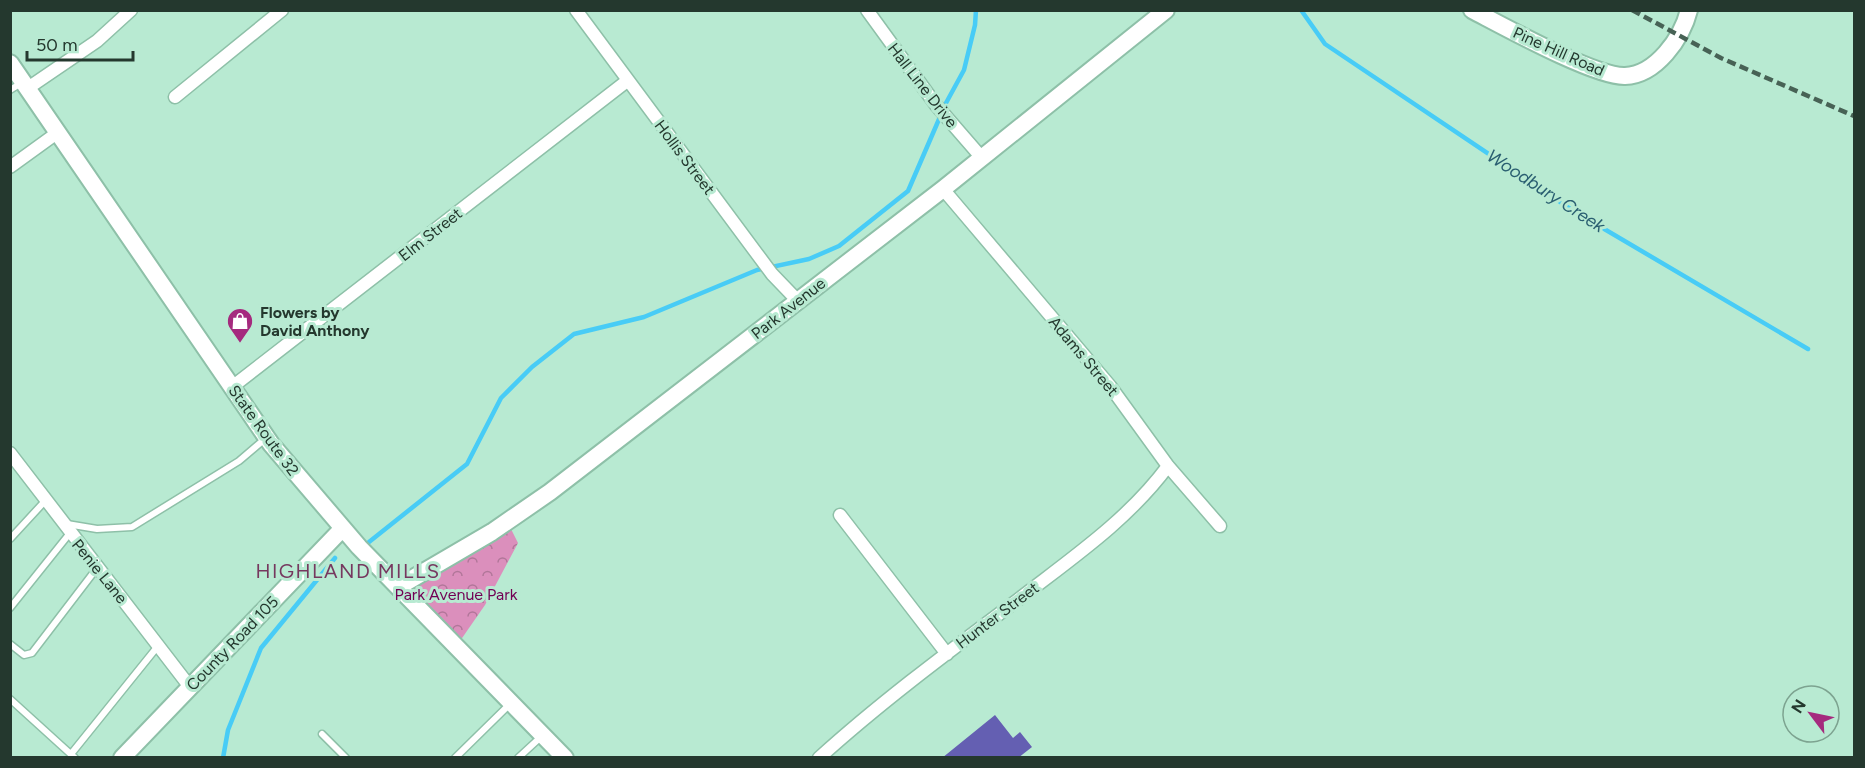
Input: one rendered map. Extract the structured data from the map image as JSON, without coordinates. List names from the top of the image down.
{
  "streets": {
    "street": [
      "Pine Hill Road",
      "Hall Line Drive",
      "Hollis Street",
      "Elm Street",
      "Park Avenue",
      "Adams Street",
      "State Route 32",
      "Penie Lane",
      "Hunter Street",
      "County Road 105"
    ]
  },
  "crossings": [
    ["Hall Line Drive", "Park Avenue"],
    ["Hollis Street", "Elm Street"],
    ["Hollis Street", "Park Avenue"],
    ["Elm Street", "State Route 32"],
    ["Park Avenue", "Adams Street"],
    ["Park Avenue", "State Route 32"],
    ["Adams Street", "Hunter Street"],
    ["State Route 32", "County Road 105"],
    ["Penie Lane", "County Road 105"]
  ],
  "districts": ["HIGHLAND MILLS"],
  "water": ["Woodbury Creek"],
  "parks": ["Park Avenue Park"],
  "places": {
    "shop": ["Flowers by David Anthony"]
  },
  "scale_bar": "50 m",
  "north": "top left"
}
